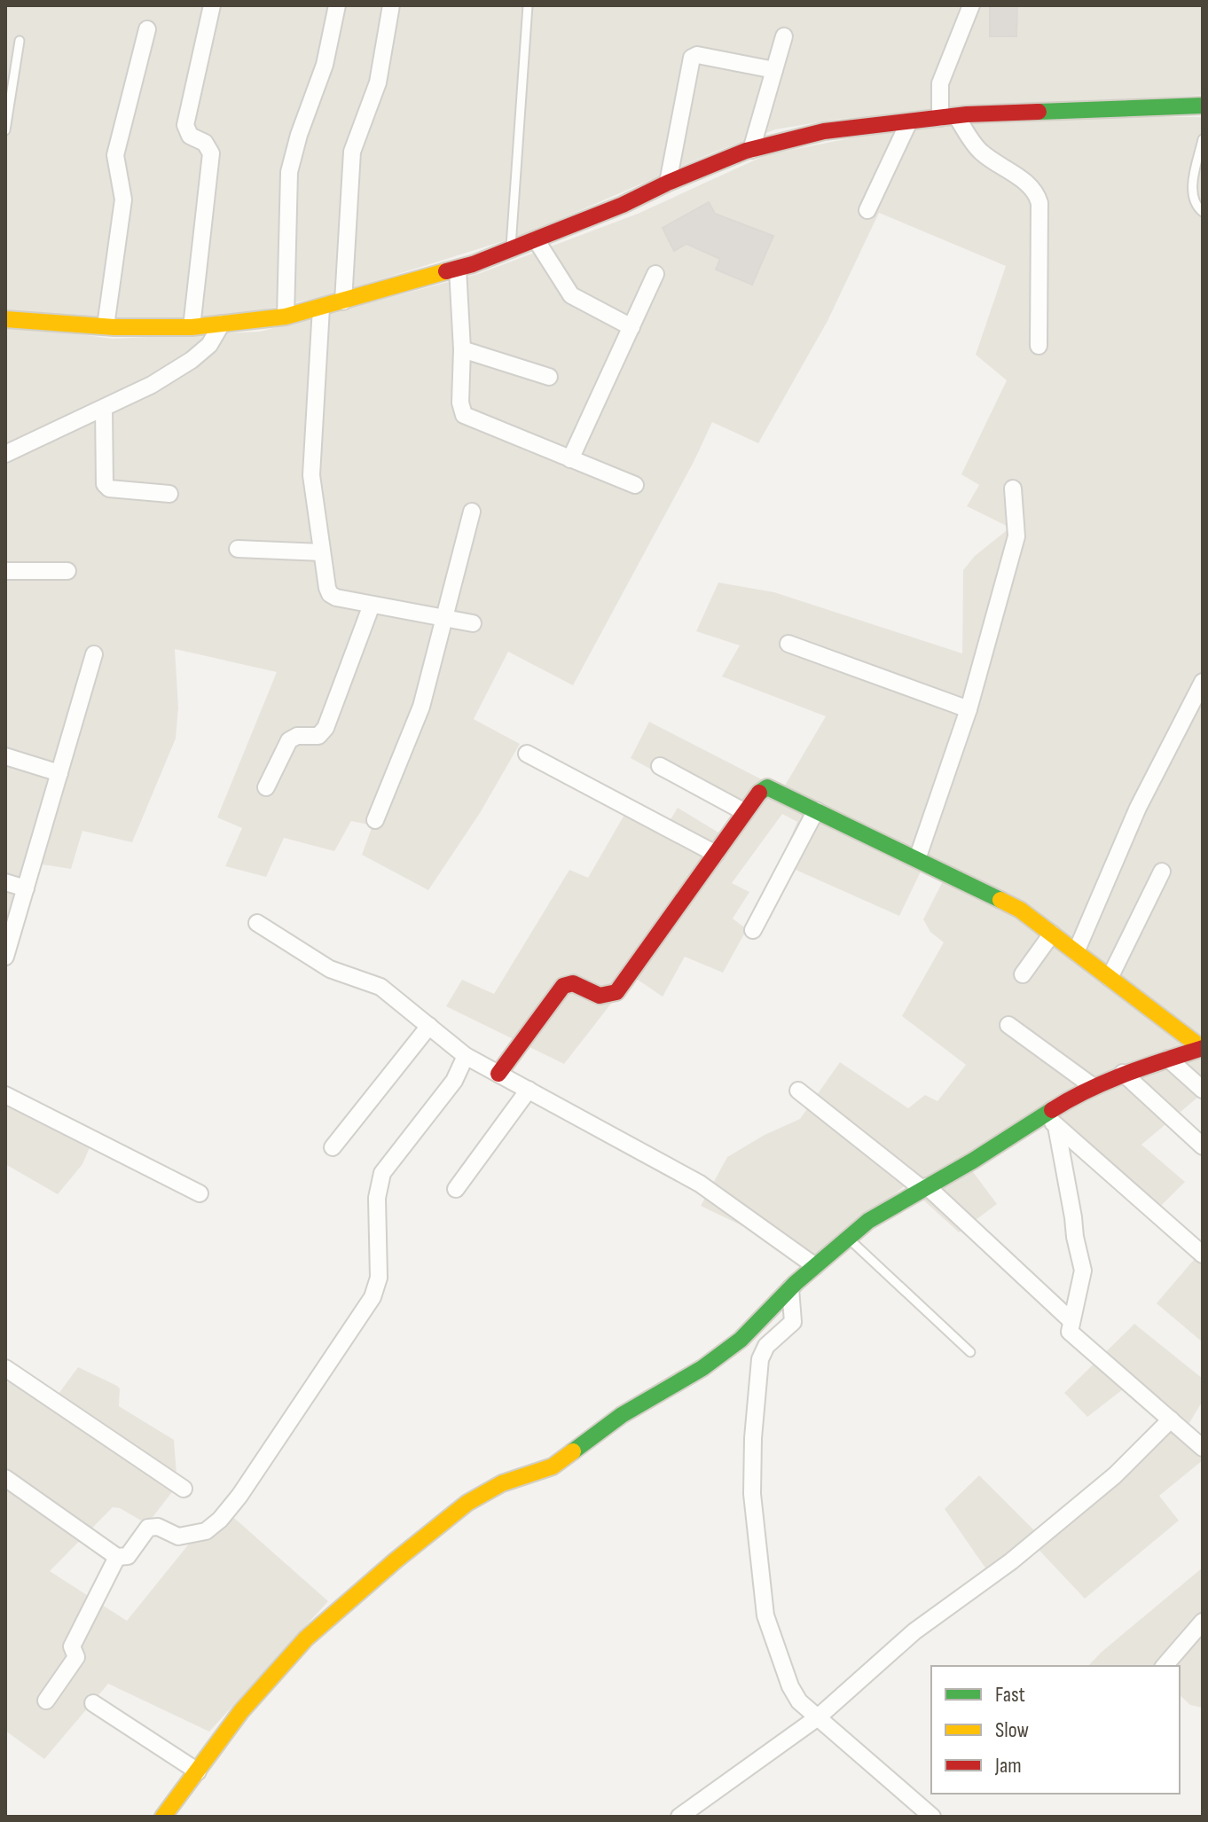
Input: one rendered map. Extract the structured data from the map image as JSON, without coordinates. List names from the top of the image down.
{
  "legend": ["Fast", "Slow", "Jam"]
}
